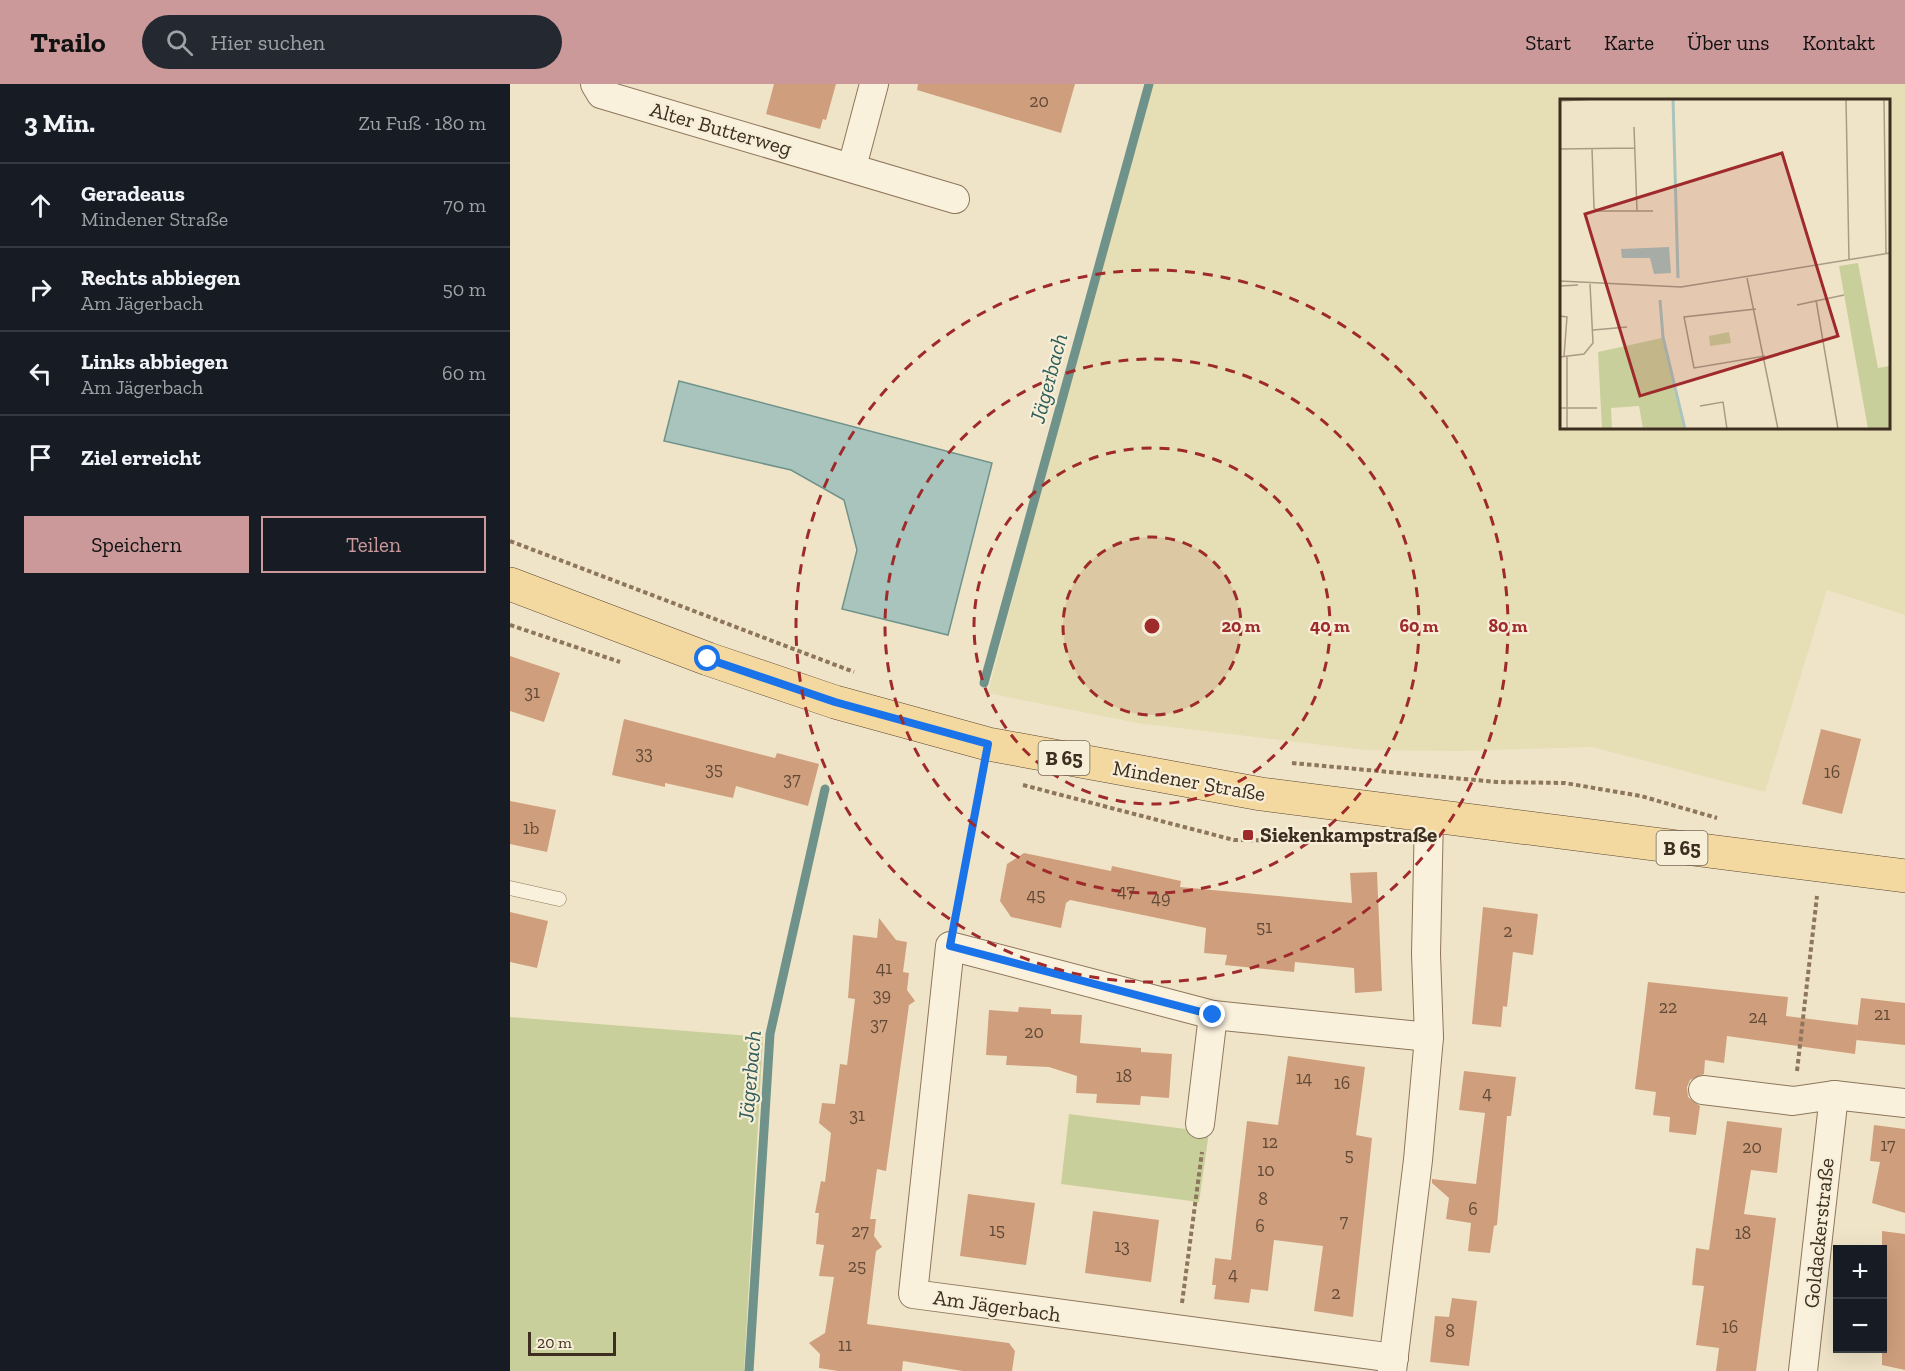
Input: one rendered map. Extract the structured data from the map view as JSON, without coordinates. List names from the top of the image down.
{
  "streets": {
    "main road": ["B 65", "Mindener Straße"],
    "street": ["Alter Butterweg", "Goldackerstraße", "Am Jägerbach"]
  },
  "crossings": [
    ["B 65", "Mindener Straße"]
  ],
  "water": ["Jägerbach"],
  "places": {
    "transit": ["Siekenkampstraße"]
  },
  "house_numbers": [
    "20",
    "31",
    "33",
    "35",
    "16",
    "37",
    "1b",
    "47",
    "45",
    "49",
    "51",
    "2",
    "41",
    "39",
    "22",
    "21",
    "24",
    "37",
    "20",
    "18",
    "14",
    "16",
    "4",
    "31",
    "12",
    "17",
    "20",
    "5",
    "10",
    "8",
    "6",
    "7",
    "6",
    "15",
    "27",
    "18",
    "13",
    "25",
    "4",
    "2",
    "16",
    "8",
    "11"
  ],
  "scale_bar": "20 m",
  "page": {
    "header": "Trailo",
    "search": "Hier suchen",
    "nav": [
      "Start",
      "Karte",
      "Über uns",
      "Kontakt"
    ],
    "heading": ["3 Min.", "Zu Fuß · 180 m"],
    "list": [
      ["Geradeaus", "Mindener Straße", "70 m"],
      ["Rechts abbiegen", "Am Jägerbach", "50 m"],
      ["Links abbiegen", "Am Jägerbach", "60 m"],
      "Ziel erreicht"
    ],
    "buttons": ["Speichern", "Teilen"],
    "map_buttons": ["+", "−"],
    "scale": "20 m"
  },
  "rings": [
    "20 m",
    "40 m",
    "60 m",
    "80 m"
  ]
}
